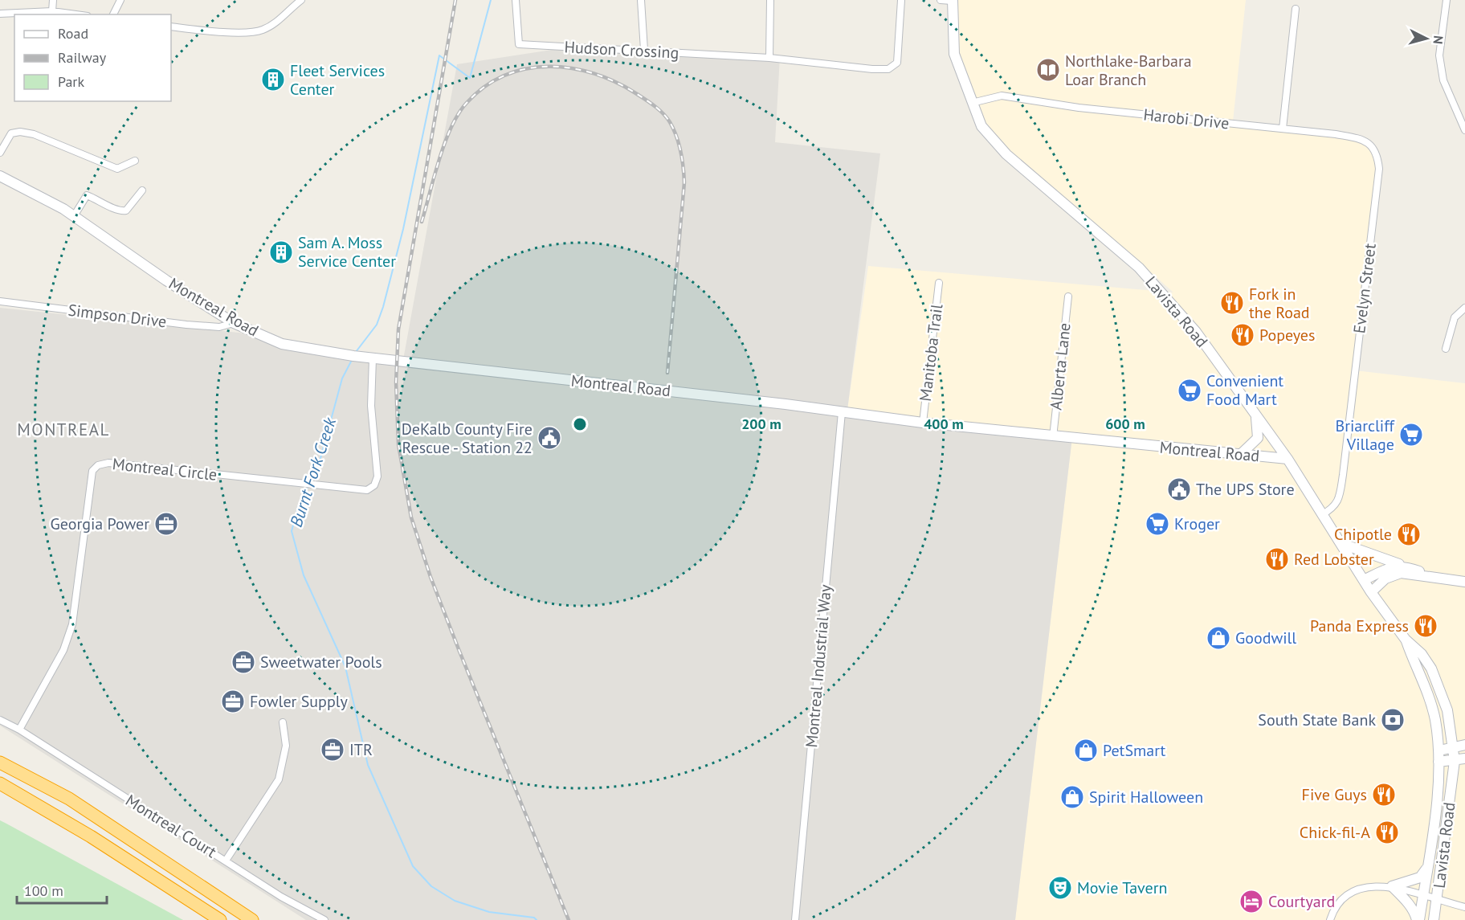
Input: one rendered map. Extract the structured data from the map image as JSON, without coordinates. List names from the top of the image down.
{
  "streets": {
    "main road": ["Montreal Road", "Lavista Road"],
    "street": [
      "Hudson Crossing",
      "Harobi Drive",
      "Evelyn Street",
      "Simpson Drive",
      "Manitoba Trail",
      "Alberta Lane",
      "Montreal Circle",
      "Montreal Industrial Way",
      "Montreal Court"
    ]
  },
  "crossings": [
    ["Harobi Drive", "Evelyn Street"],
    ["Harobi Drive", "Lavista Road"],
    ["Evelyn Street", "Lavista Road"],
    ["Montreal Road", "Lavista Road"],
    ["Montreal Road", "Simpson Drive"],
    ["Montreal Road", "Manitoba Trail"],
    ["Montreal Road", "Alberta Lane"],
    ["Montreal Road", "Montreal Circle"],
    ["Montreal Road", "Montreal Industrial Way"],
    ["Montreal Circle", "Montreal Court"]
  ],
  "districts": ["MONTREAL"],
  "water": ["Burnt Fork Creek"],
  "places": {
    "library": ["Northlake-Barbara Loar Branch"],
    "building": ["Fleet Services Center", "Sam A. Moss Service Center"],
    "restaurant": [
      "Fork in the Road",
      "Popeyes",
      "Chipotle",
      "Red Lobster",
      "Panda Express",
      "Five Guys",
      "Chick-fil-A"
    ],
    "supermarket": ["Convenient Food Mart", "Briarcliff Village", "Kroger"],
    "public building": ["DeKalb County Fire Rescue - Station 22", "The UPS Store"],
    "office": [
      "Georgia Power",
      "Sweetwater Pools",
      "Fowler Supply",
      "ITR"
    ],
    "shop": ["Goodwill", "PetSmart", "Spirit Halloween"],
    "bank": ["South State Bank"],
    "theatre": ["Movie Tavern"],
    "hotel": ["Courtyard"]
  },
  "legend": ["Road", "Railway", "Park"],
  "scale_bar": "100 m",
  "north": "right",
  "rings": ["200 m", "400 m", "600 m"]
}
